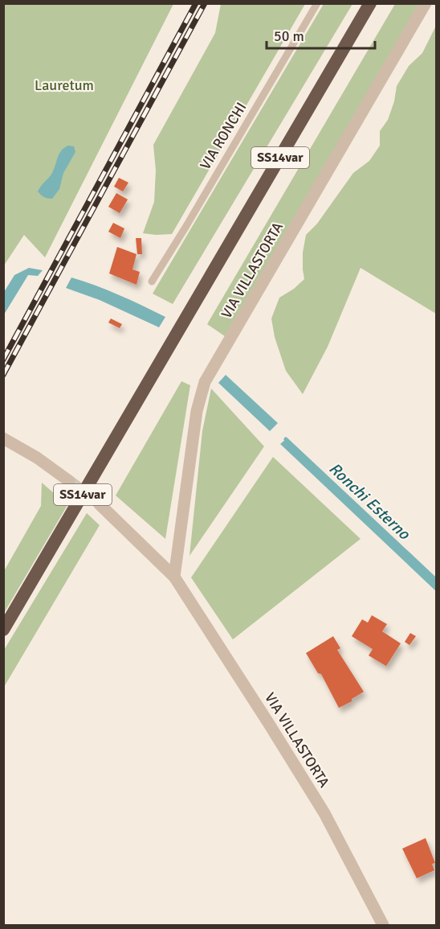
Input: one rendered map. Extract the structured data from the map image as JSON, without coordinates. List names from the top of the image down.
{
  "streets": {
    "highway": ["SS14var"],
    "street": ["VIA VILLASTORTA"],
    "lane": ["VIA RONCHI"]
  },
  "water": ["Ronchi Esterno"],
  "parks": ["Lauretum"],
  "scale_bar": "50 m"
}
